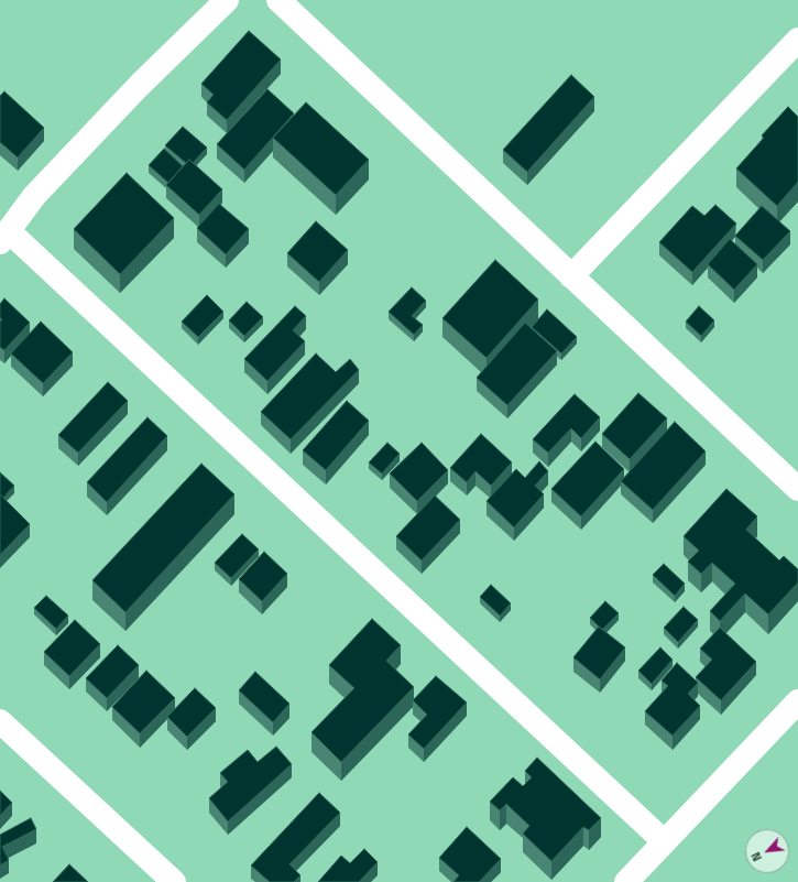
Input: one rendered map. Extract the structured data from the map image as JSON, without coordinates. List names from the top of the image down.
{
  "north": "bottom left"
}
